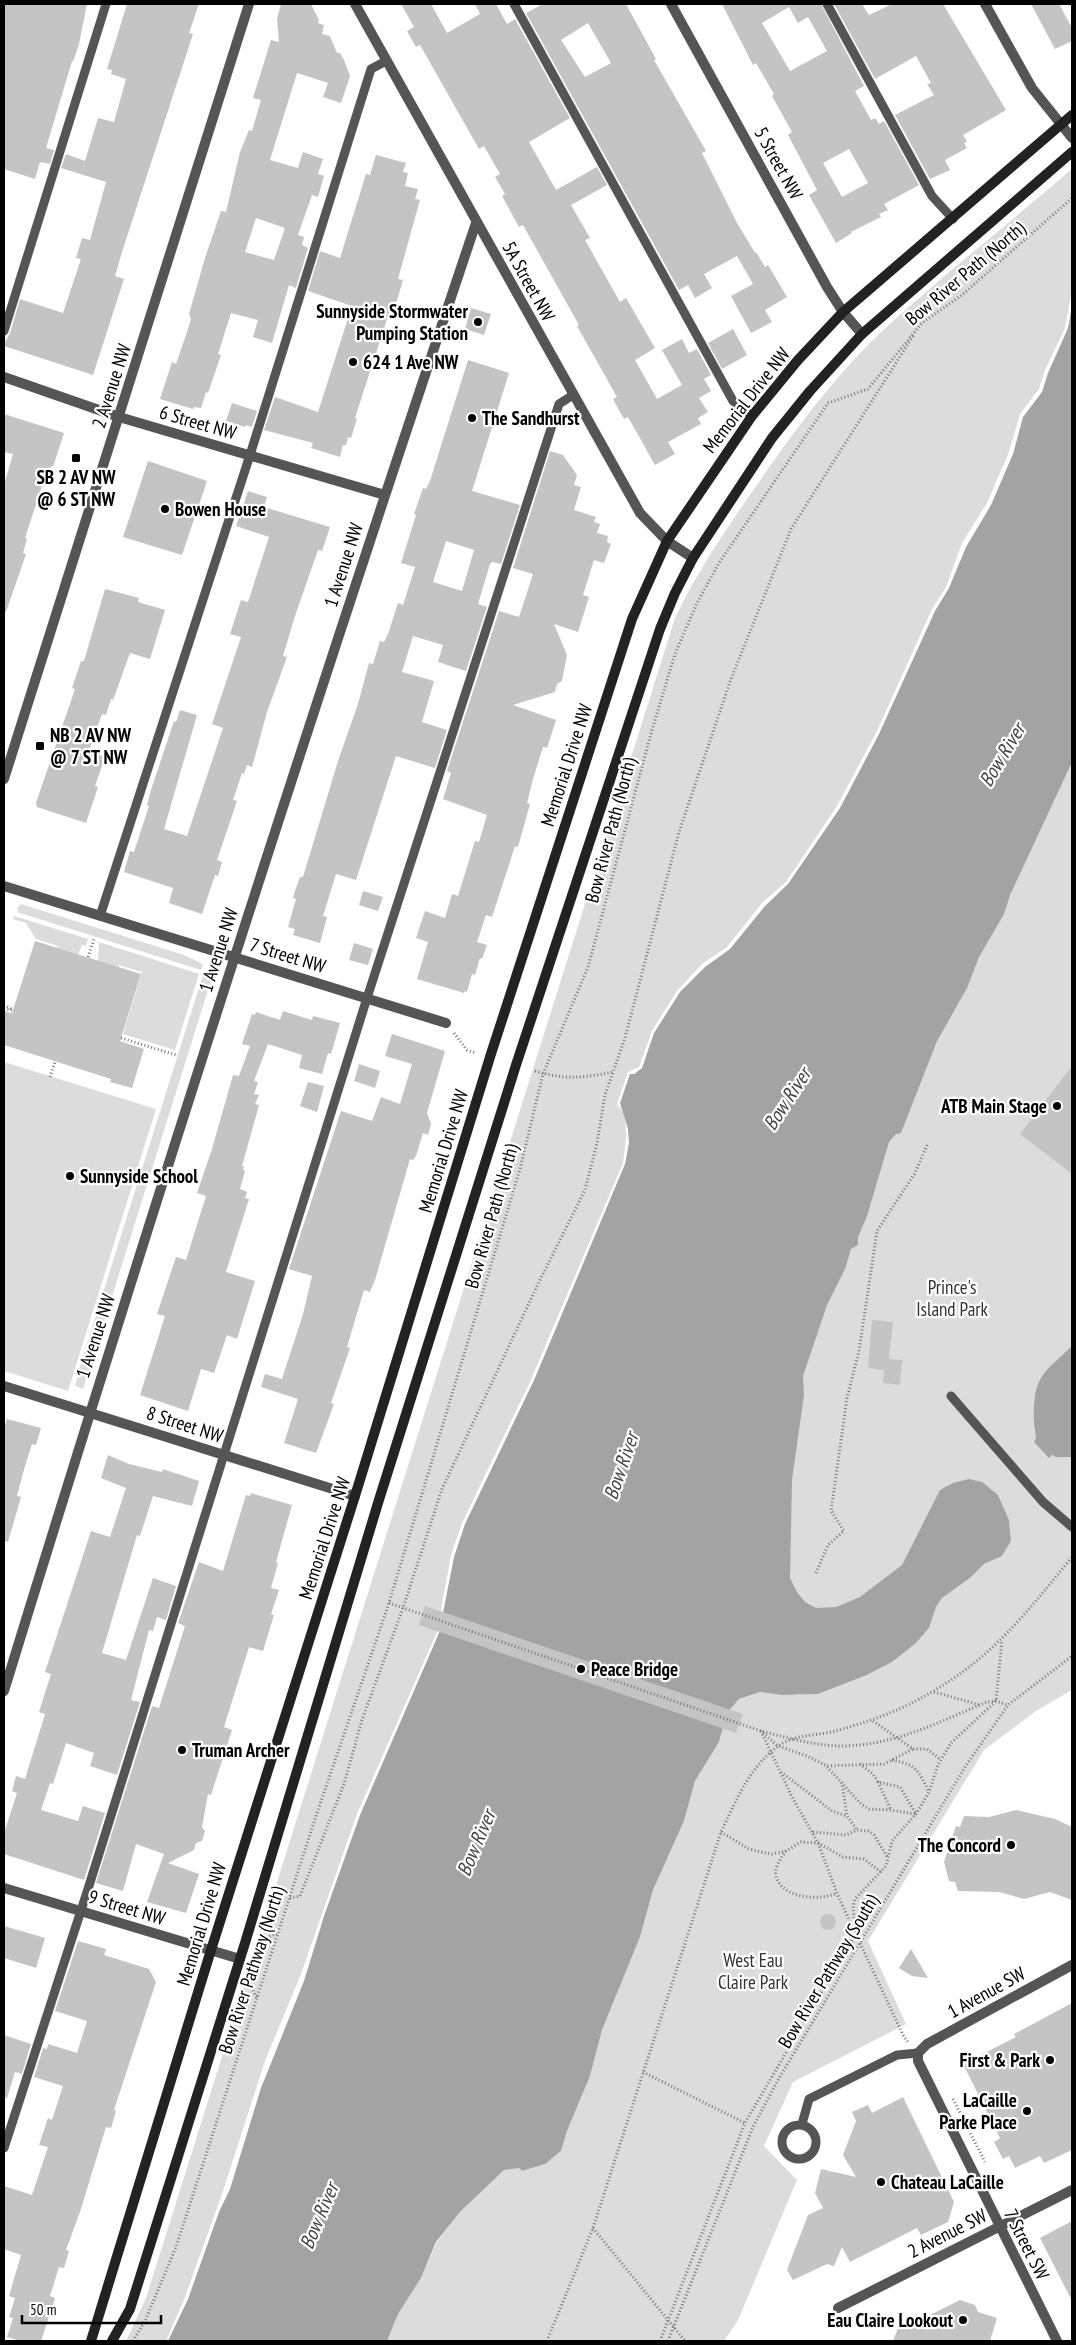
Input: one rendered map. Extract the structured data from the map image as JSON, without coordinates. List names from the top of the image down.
{
  "streets": {
    "main road": ["Memorial Drive NW"],
    "street": [
      "5 Street NW",
      "5A Street NW",
      "2 Avenue NW",
      "6 Street NW",
      "1 Avenue NW",
      "7 Street NW",
      "8 Street NW",
      "9 Street NW",
      "1 Avenue SW",
      "2 Avenue SW",
      "7 Street SW"
    ],
    "path": ["Bow River Path (North)", "Bow River Pathway (North)", "Bow River Pathway (South)"]
  },
  "crossings": [
    ["5 Street NW", "Memorial Drive NW"],
    ["Bow River Path (North)", "Bow River Pathway (North)"],
    ["5A Street NW", "Memorial Drive NW"],
    ["5A Street NW", "1 Avenue NW"],
    ["2 Avenue NW", "6 Street NW"],
    ["Memorial Drive NW", "8 Street NW"],
    ["Memorial Drive NW", "9 Street NW"],
    ["6 Street NW", "1 Avenue NW"],
    ["1 Avenue NW", "7 Street NW"],
    ["1 Avenue NW", "8 Street NW"],
    ["1 Avenue SW", "7 Street SW"],
    ["2 Avenue SW", "7 Street SW"]
  ],
  "water": ["Bow River"],
  "parks": ["Prince's Island Park", "West Eau Claire Park"],
  "places": {
    "other": [
      "Sunnyside Stormwater Pumping Station",
      "624 1 Ave NW",
      "The Sandhurst",
      "Bowen House",
      "ATB Main Stage",
      "Sunnyside School",
      "Peace Bridge",
      "Truman Archer",
      "The Concord",
      "First & Park",
      "LaCaille Parke Place",
      "Chateau LaCaille",
      "Eau Claire Lookout"
    ],
    "transit": ["SB 2 AV NW @ 6 ST NW", "NB 2 AV NW @ 7 ST NW"]
  },
  "scale_bar": "50 m"
}
